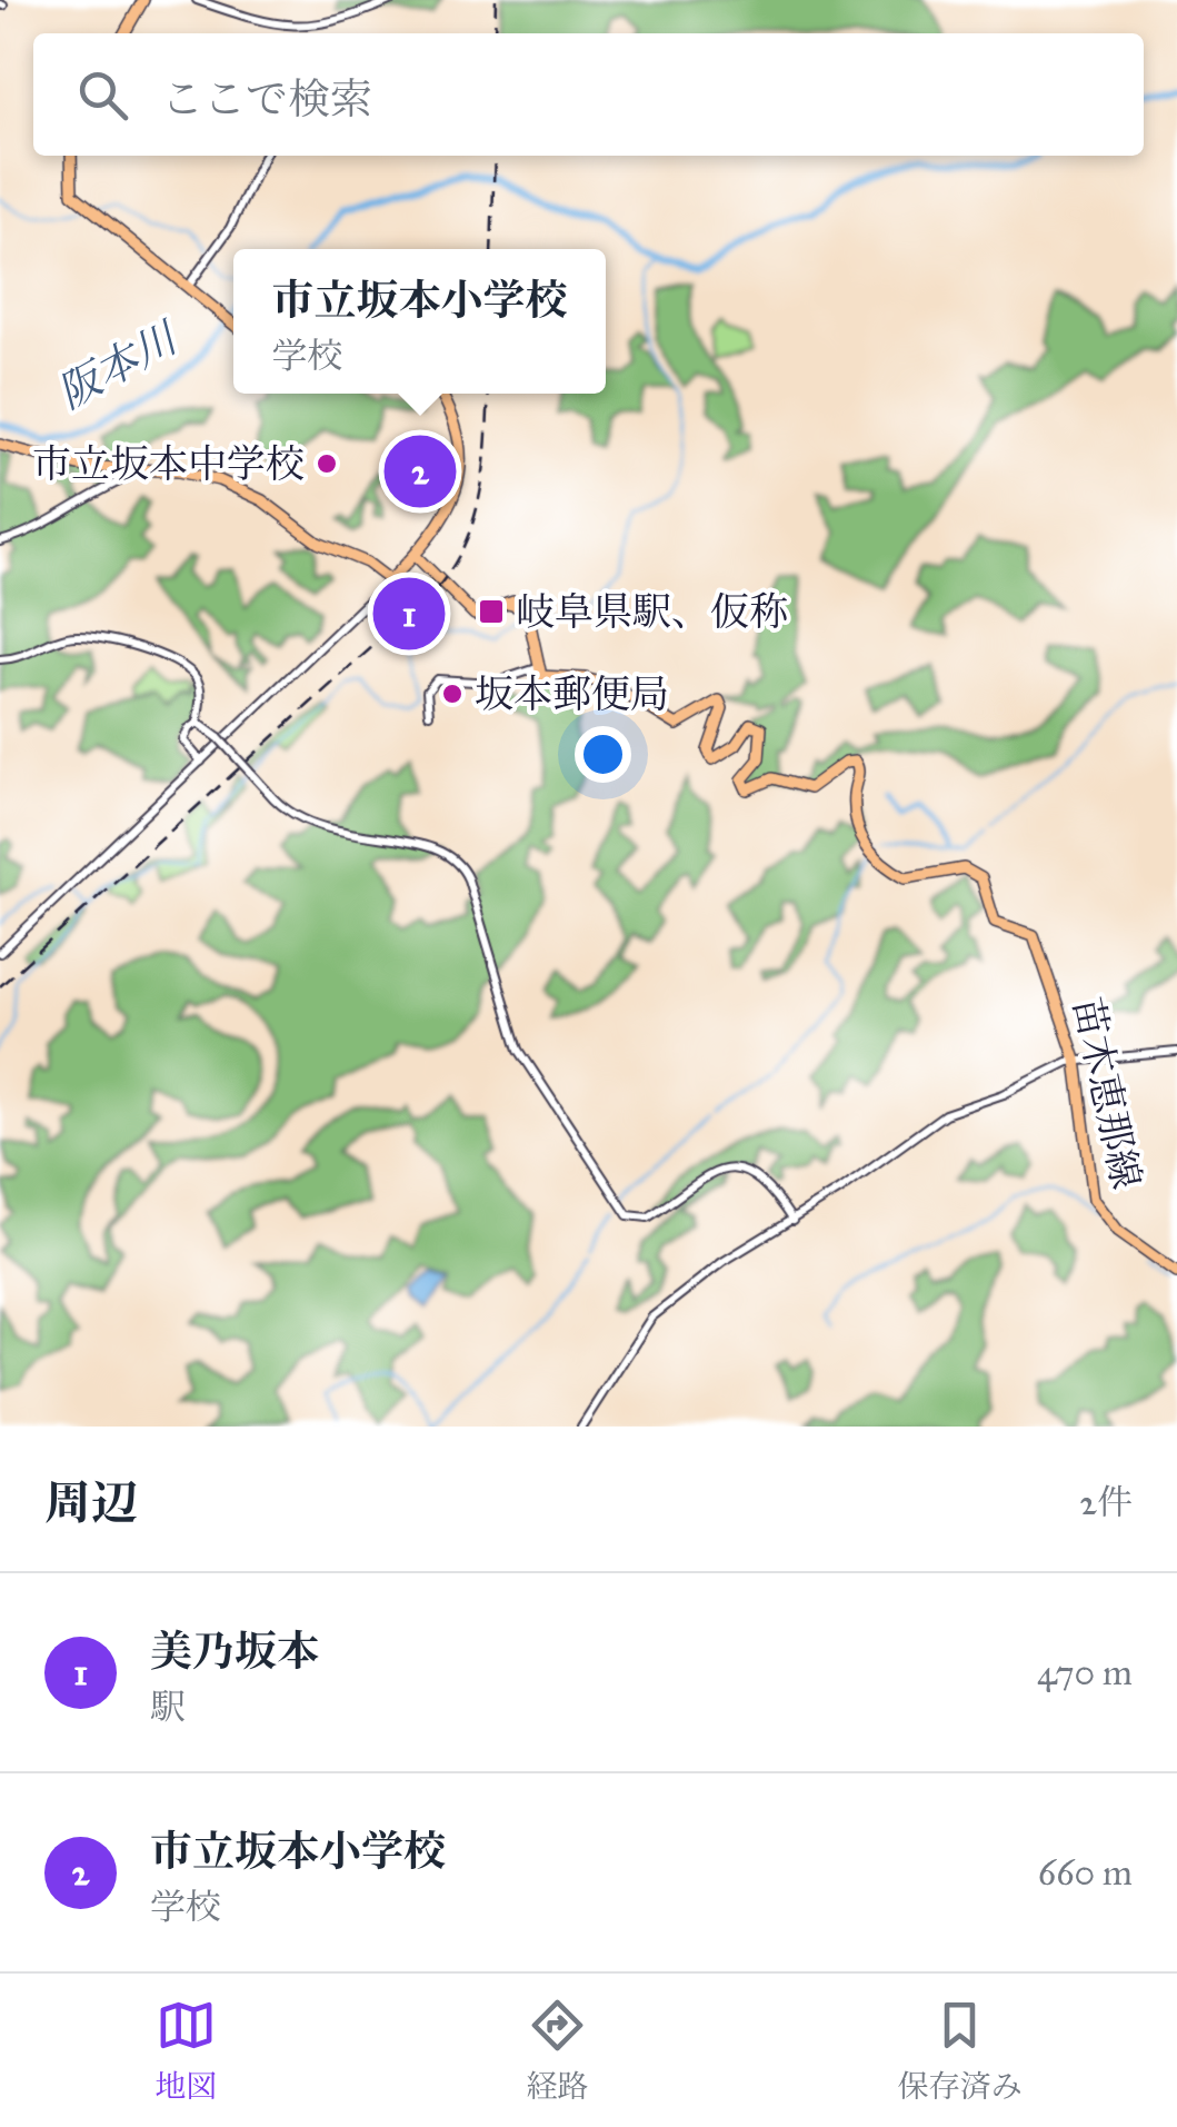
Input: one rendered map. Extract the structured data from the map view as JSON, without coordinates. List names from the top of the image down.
{
  "streets": {
    "main road": ["苗木恵那線"]
  },
  "water": ["阪本川"],
  "places": {
    "other": ["市立坂本中学校", "坂本郵便局"],
    "transit": ["岐阜県駅、仮称"]
  },
  "page": {
    "search": "ここで検索",
    "popup": ["市立坂本小学校", "学校"],
    "pins": ["2", "1"],
    "heading": ["周辺", "2件"],
    "list": [
      {
        "mark": "1",
        "name": "美乃坂本",
        "note": "駅",
        "value": "470 m"
      },
      {
        "mark": "2",
        "name": "市立坂本小学校",
        "note": "学校",
        "value": "660 m"
      }
    ],
    "nav": ["地図", "経路", "保存済み"]
  }
}
